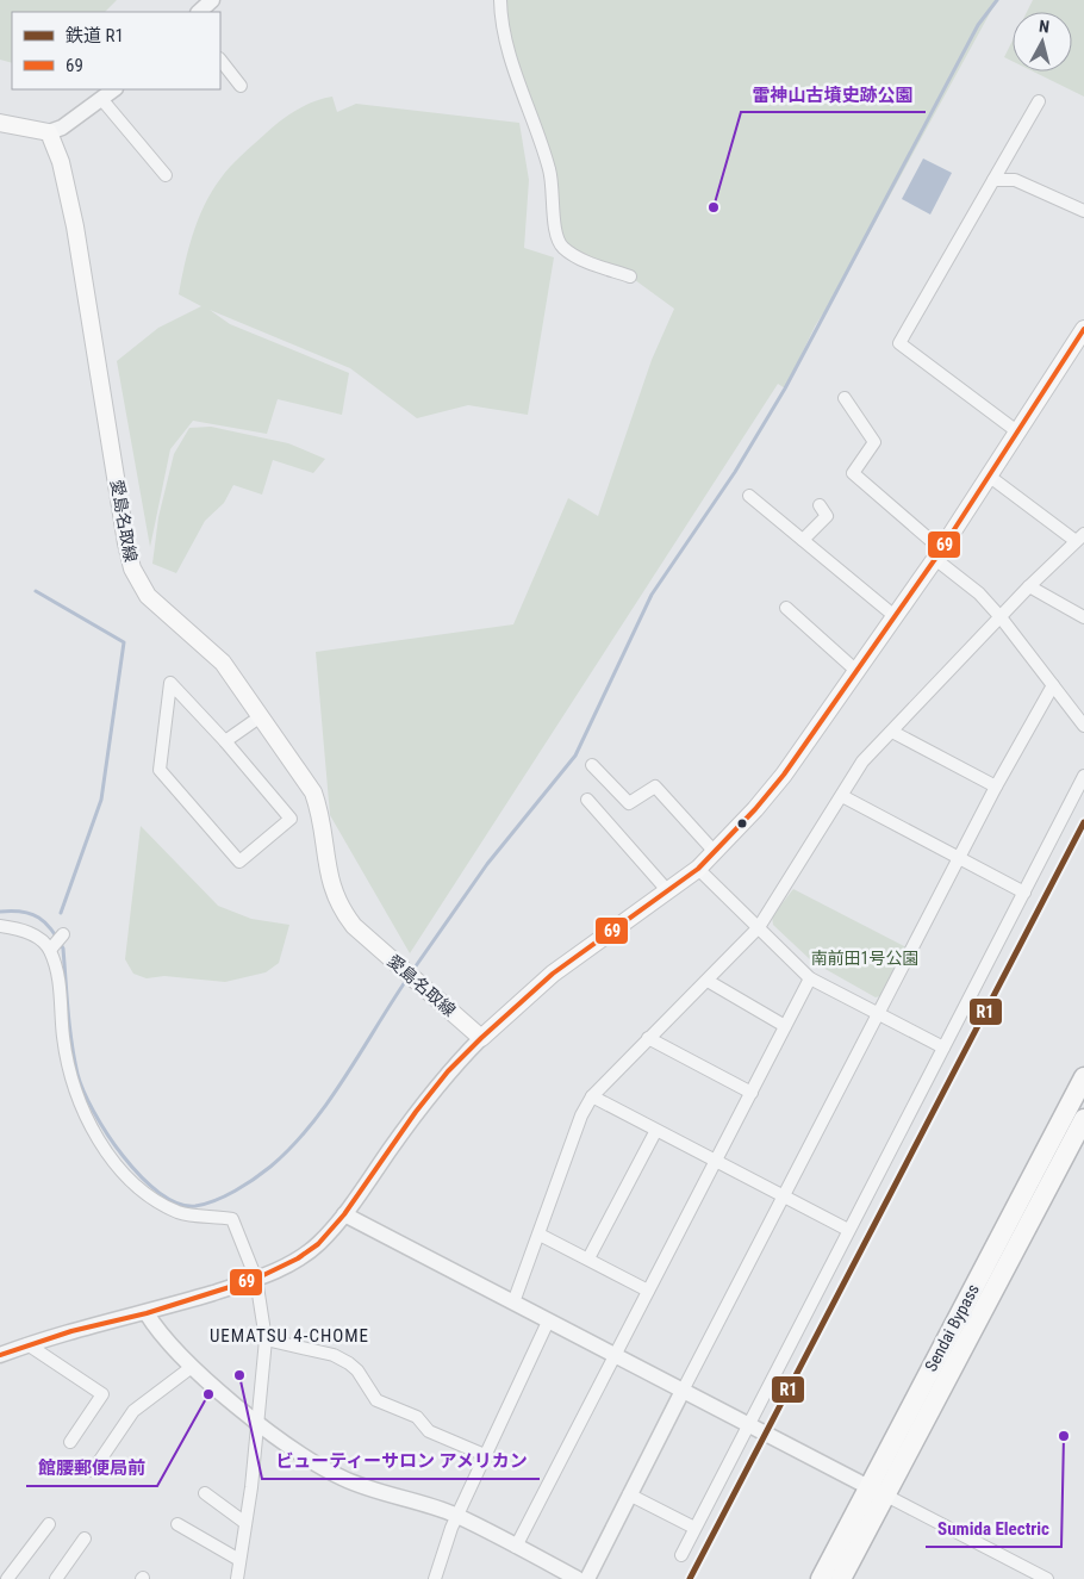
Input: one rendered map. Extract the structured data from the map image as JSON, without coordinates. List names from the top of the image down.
{
  "streets": {
    "highway": ["Sendai Bypass"],
    "main road": ["愛島名取線"]
  },
  "districts": ["UEMATSU 4-CHOME"],
  "parks": ["南前田1号公園"],
  "places": [
    "雷神山古墳史跡公園",
    "ビューティーサロン アメリカン",
    "館腰郵便局前",
    "Sumida Electric"
  ],
  "lines": ["transit line 69", "rail line R1"],
  "legend": ["鉄道 R1", "69"],
  "north": "top"
}
